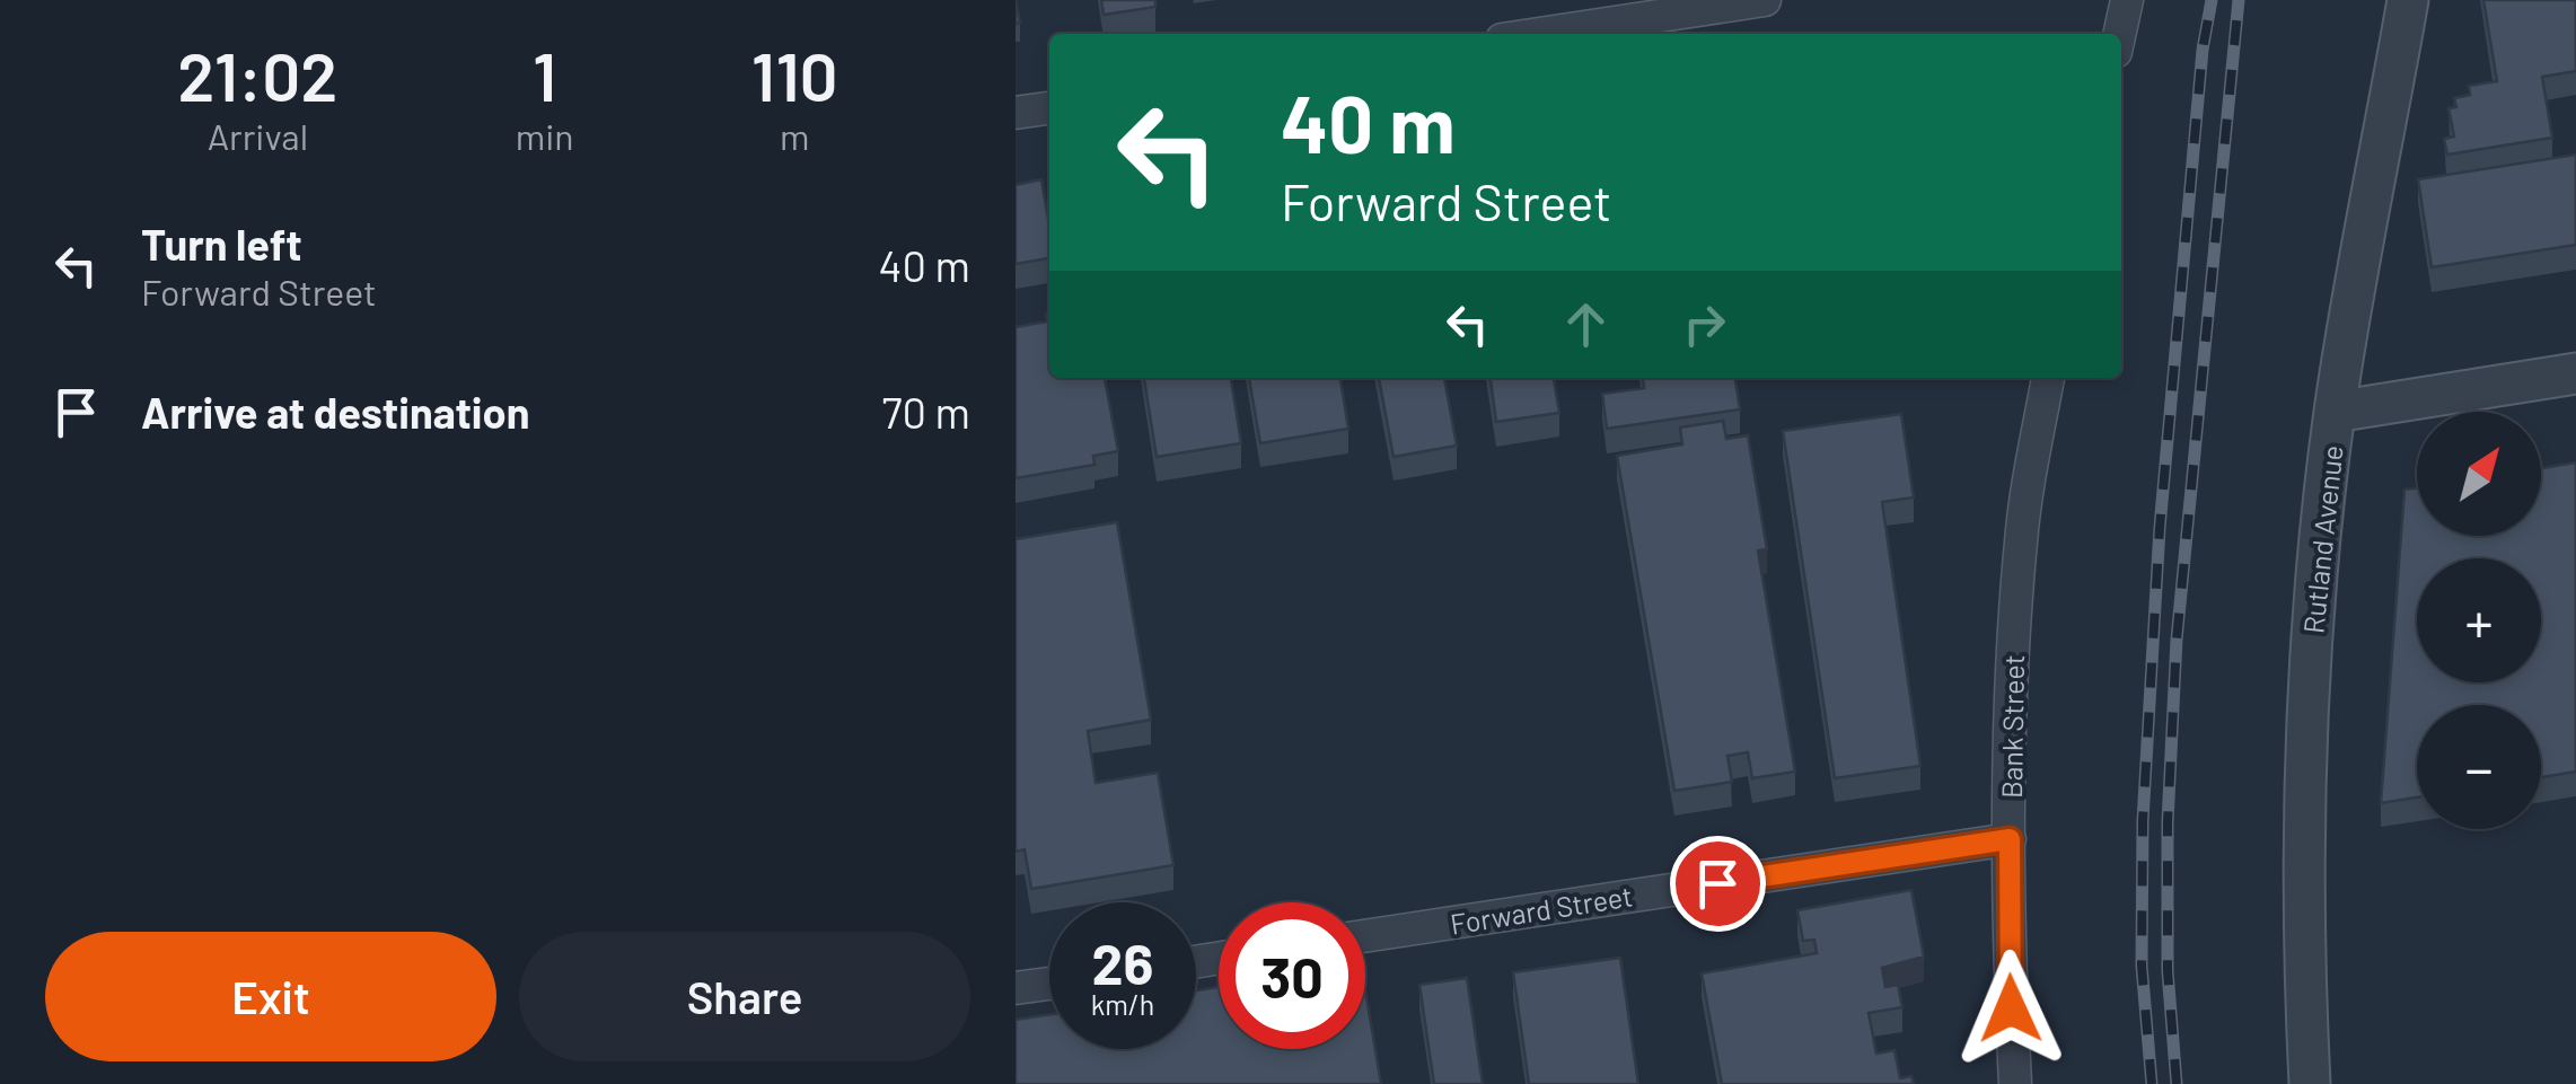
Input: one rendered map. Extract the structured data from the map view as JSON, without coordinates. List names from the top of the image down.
{
  "streets": {
    "street": ["Rutland Avenue", "Bank Street", "Forward Street"]
  },
  "crossings": [
    ["Bank Street", "Forward Street"]
  ],
  "north": "top right",
  "page": {
    "eta": [
      "21:02",
      "Arrival",
      "1",
      "min",
      "110",
      "m"
    ],
    "turn": ["40 m", "Forward Street"],
    "list": [
      {
        "name": "Turn left",
        "note": "Forward Street",
        "value": "40 m"
      },
      {
        "name": "Arrive at destination",
        "value": "70 m"
      }
    ],
    "map_buttons": ["+", "−"],
    "speed": "26 km/h",
    "limit": "30",
    "buttons": ["Exit", "Share"]
  }
}
